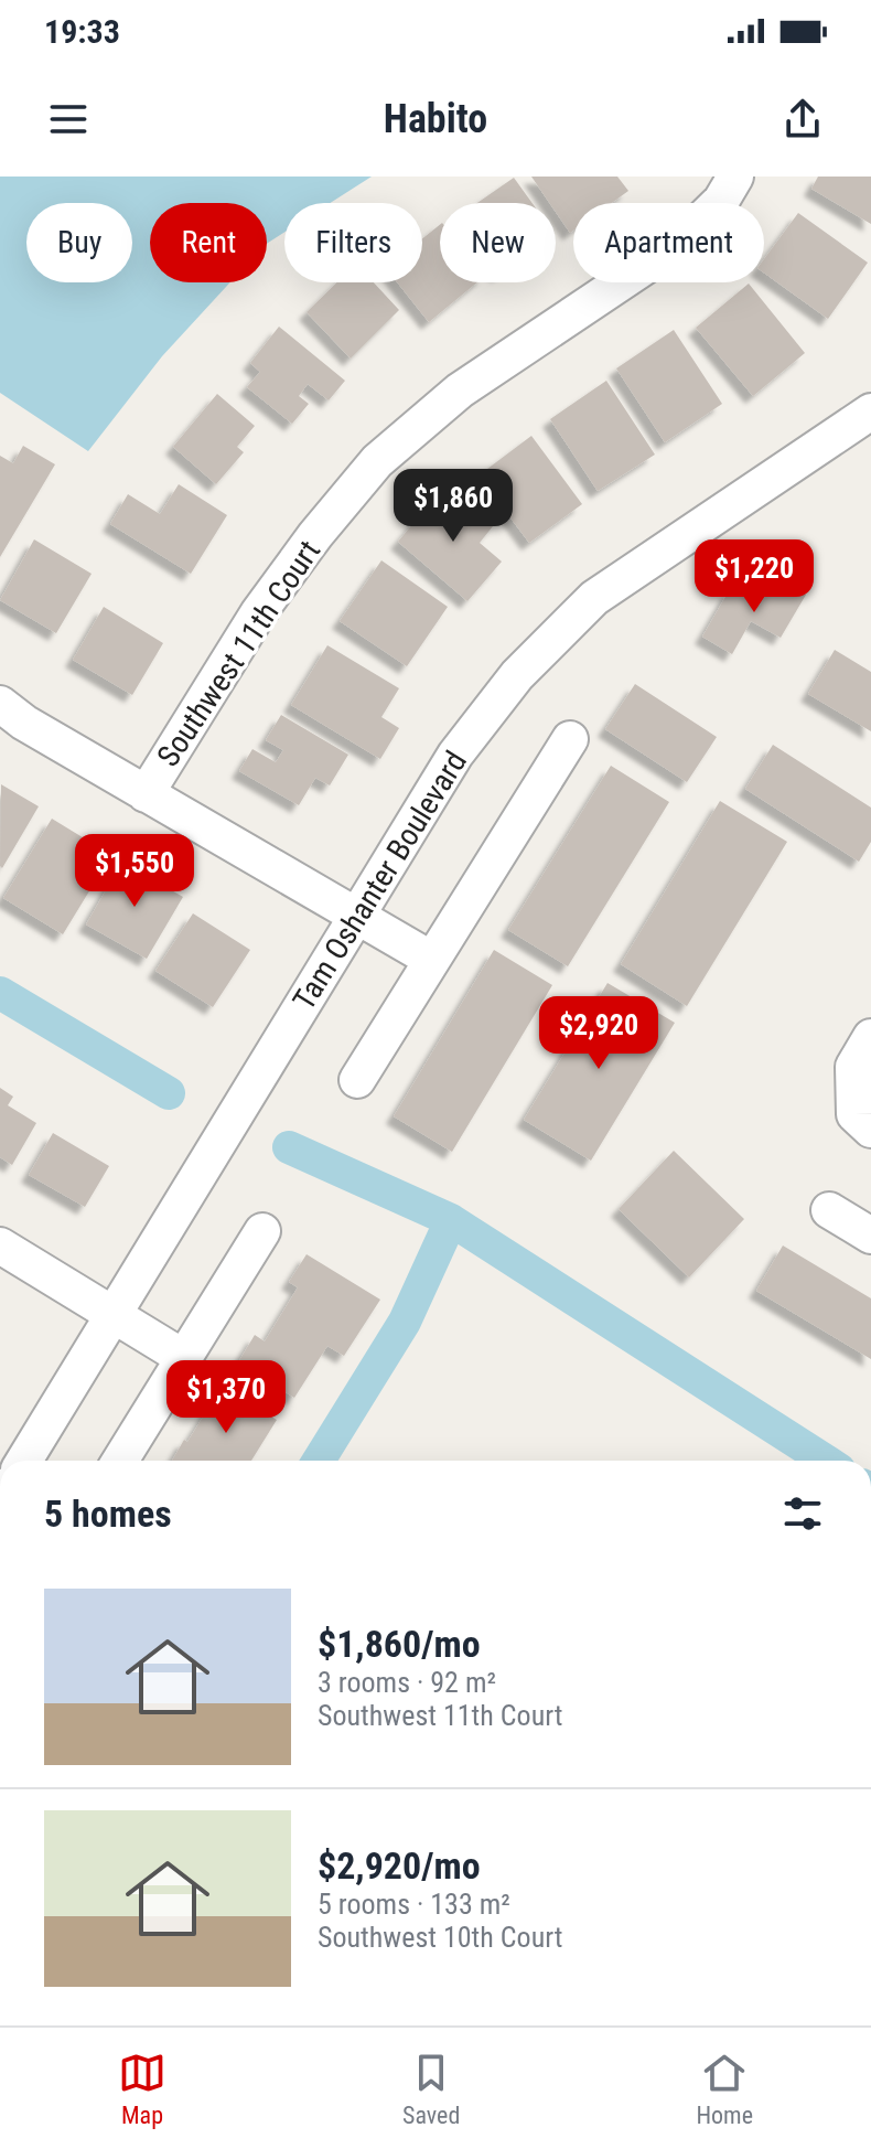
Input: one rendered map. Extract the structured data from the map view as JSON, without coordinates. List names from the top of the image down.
{
  "streets": {
    "street": ["Southwest 11th Court", "Tam Oshanter Boulevard"]
  },
  "page": {
    "status": "19:33",
    "header": "Habito",
    "chip": [
      "Buy",
      "Rent",
      "Filters",
      "New",
      "Apartment"
    ],
    "price": [
      "$1,860",
      "$1,220",
      "$1,550",
      "$2,920",
      "$1,370"
    ],
    "heading": "5 homes",
    "list": [
      {
        "name": "$1,860/mo",
        "note": "3 rooms · 92 m² · Southwest 11th Court"
      },
      {
        "name": "$2,920/mo",
        "note": "5 rooms · 133 m² · Southwest 10th Court"
      }
    ],
    "tabs": ["Map", "Saved", "Home"]
  }
}
